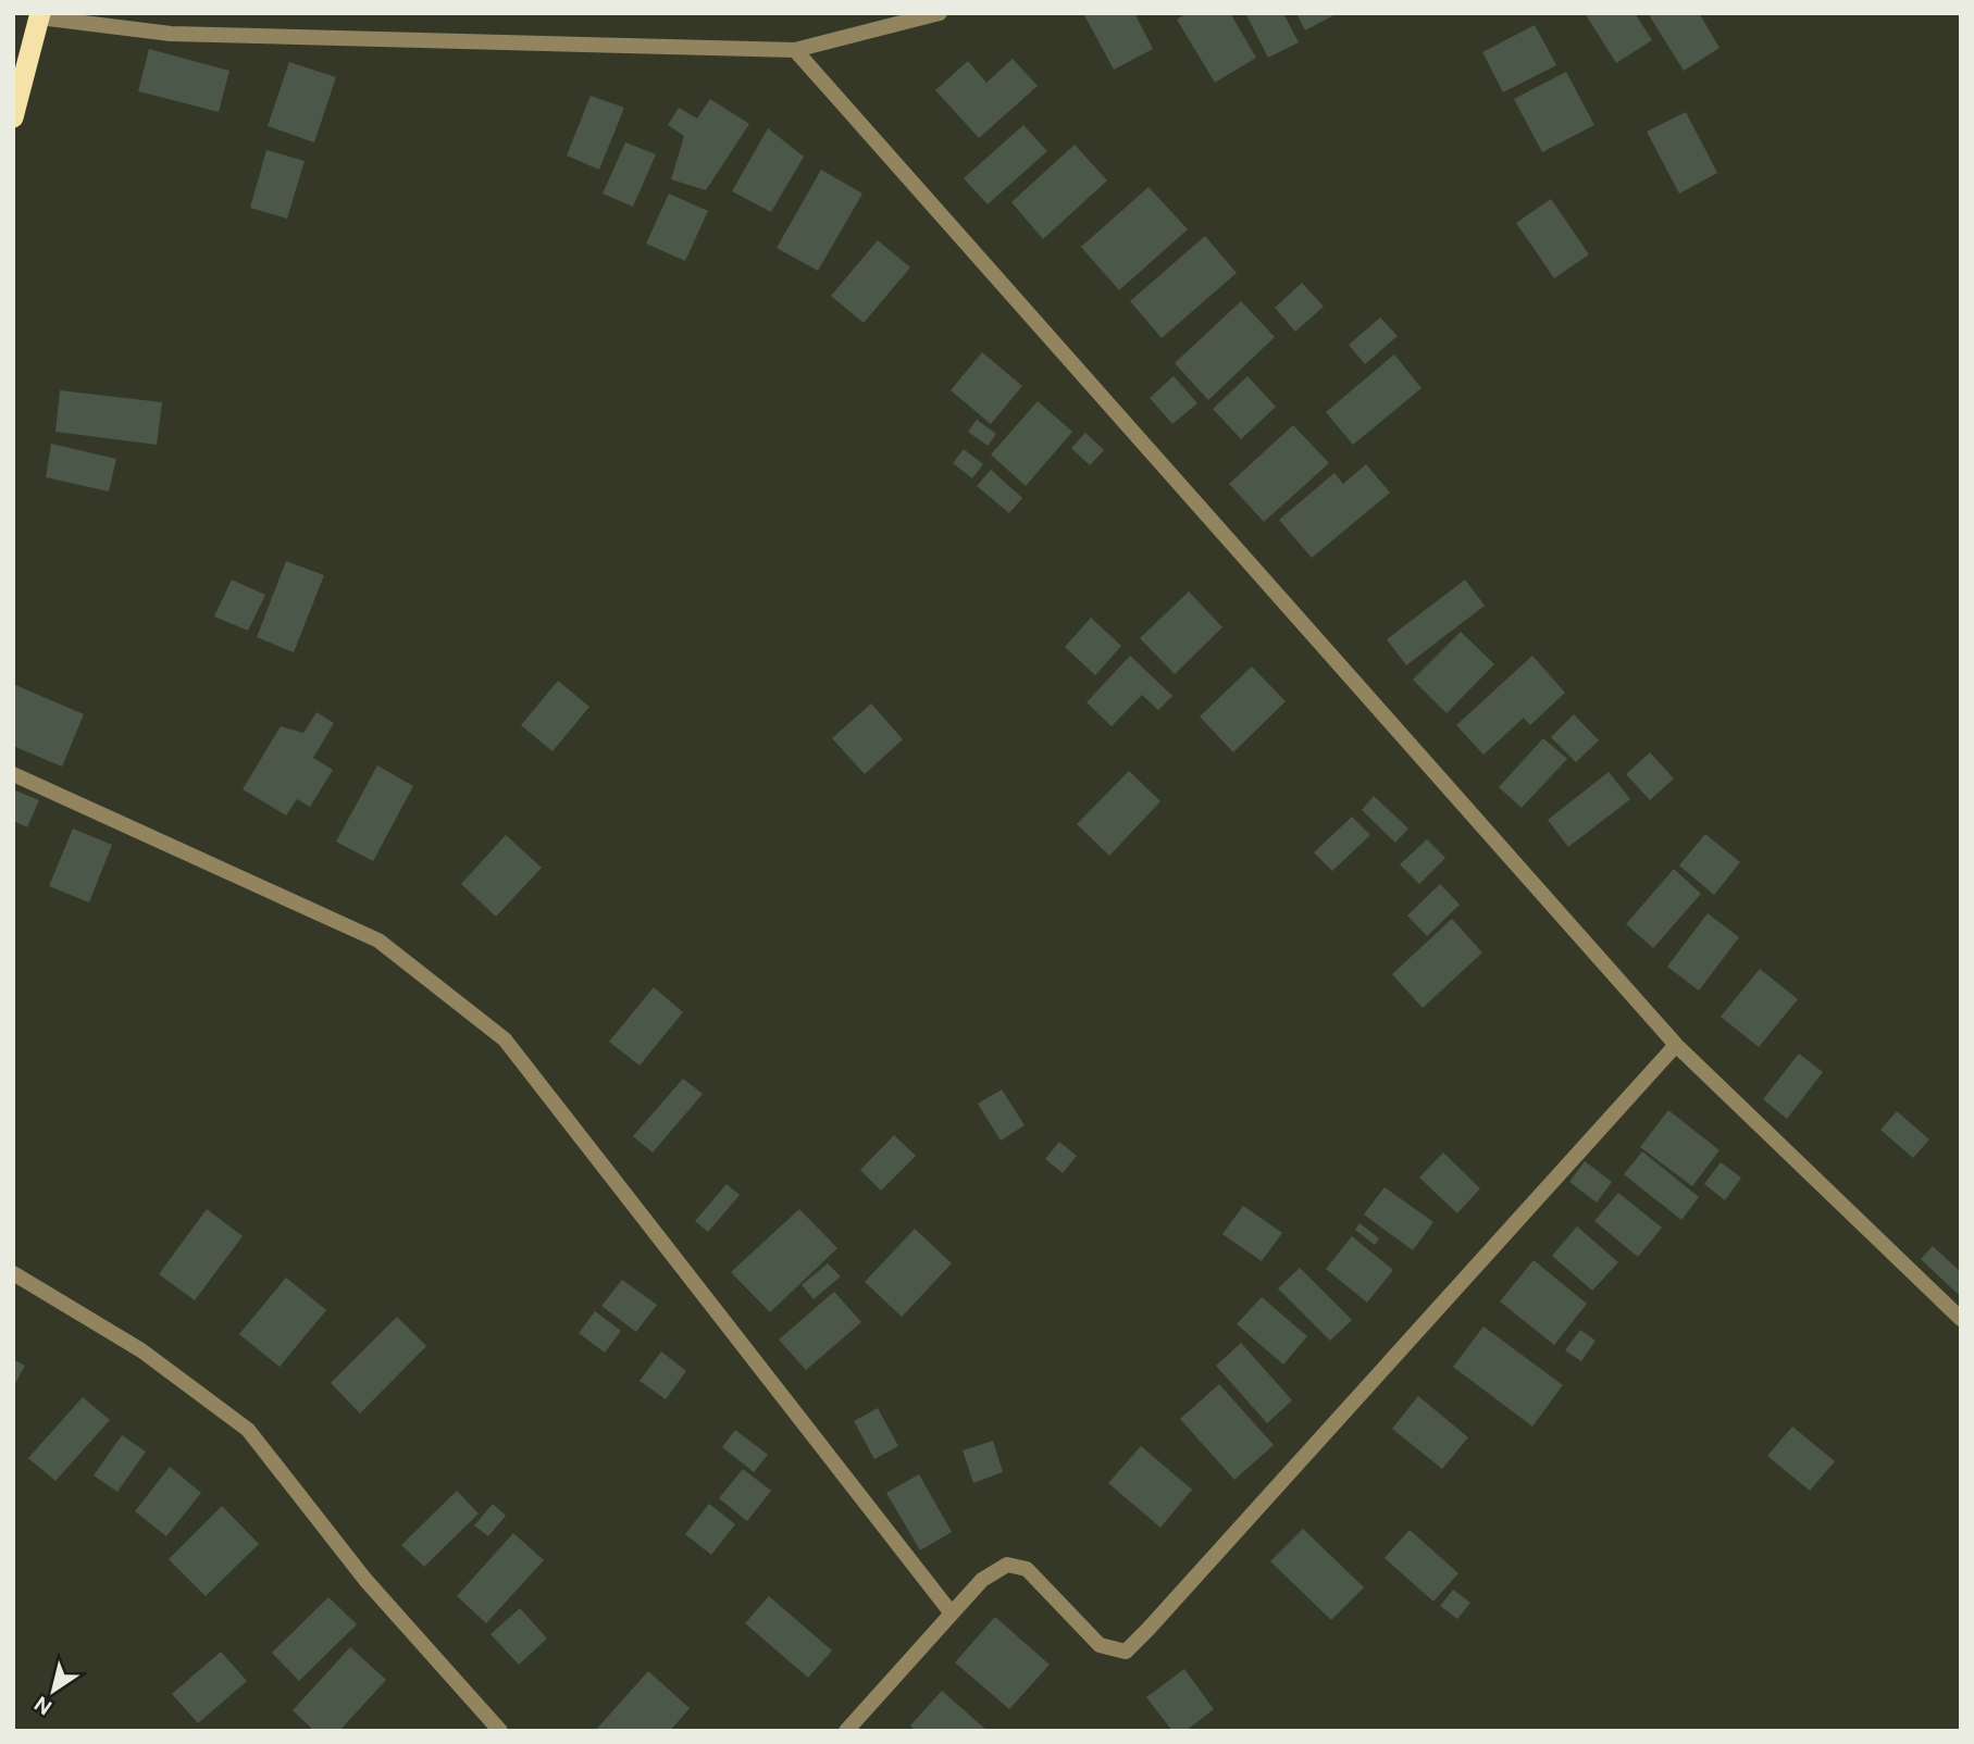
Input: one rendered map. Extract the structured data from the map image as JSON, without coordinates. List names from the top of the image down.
{
  "north": "bottom left"
}
